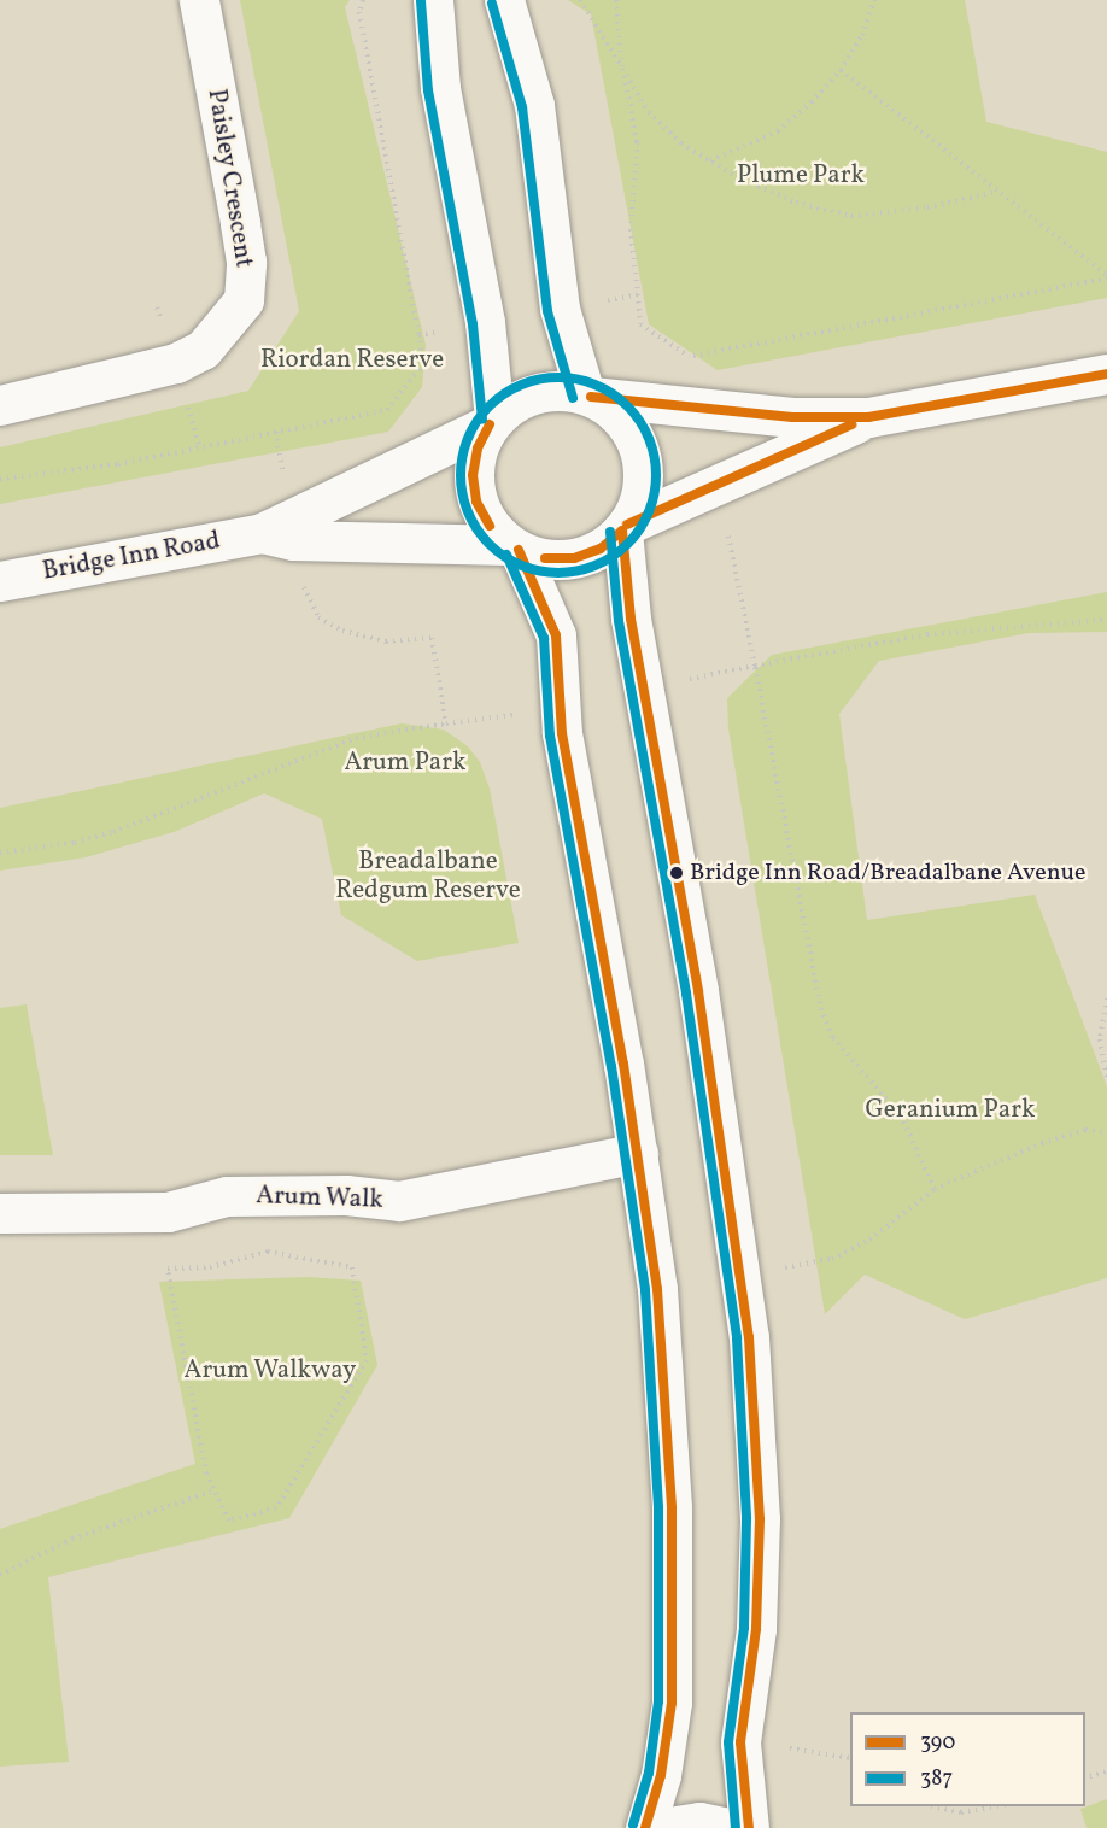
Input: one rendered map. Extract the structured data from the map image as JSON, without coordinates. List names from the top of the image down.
{
  "streets": {
    "street": ["Paisley Crescent", "Bridge Inn Road", "Arum Walk"]
  },
  "parks": [
    "Plume Park",
    "Riordan Reserve",
    "Arum Park",
    "Breadalbane Redgum Reserve",
    "Geranium Park",
    "Arum Walkway"
  ],
  "places": ["Bridge Inn Road/Breadalbane Avenue"],
  "lines": ["transit line 387", "transit line 390"],
  "legend": ["390", "387"]
}
